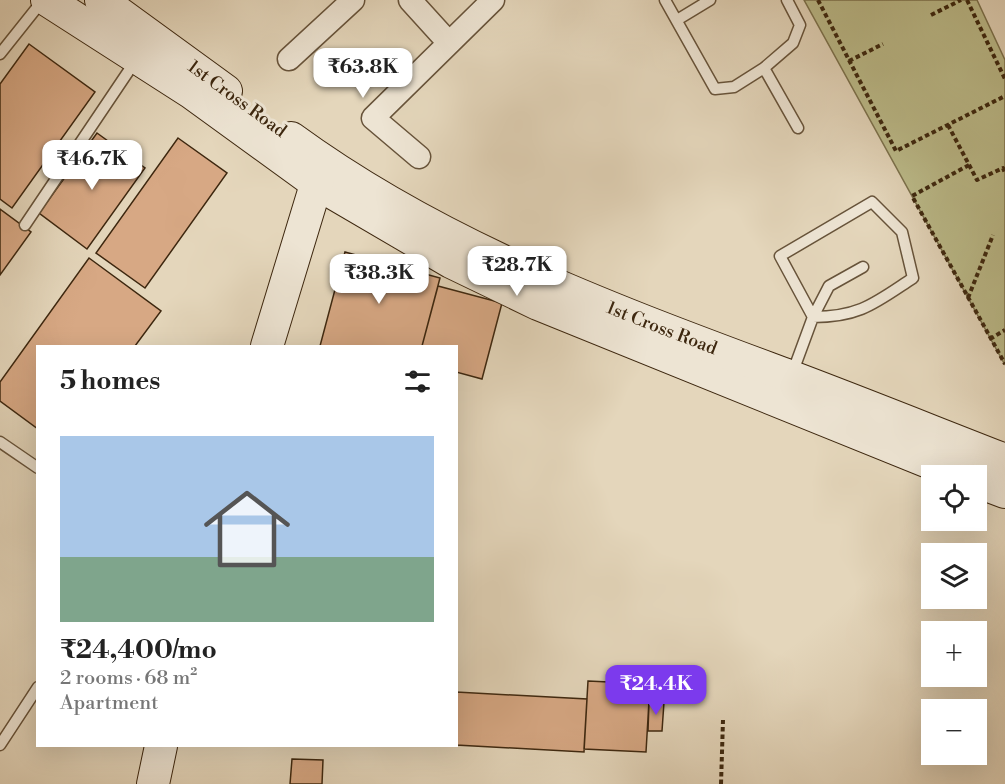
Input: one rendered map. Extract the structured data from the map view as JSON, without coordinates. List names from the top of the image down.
{
  "streets": {
    "street": ["1st Cross Road"]
  },
  "page": {
    "price": [
      "₹63.8K",
      "₹46.7K",
      "₹28.7K",
      "₹38.3K",
      "₹24.4K"
    ],
    "heading": "5 homes",
    "list": [
      {
        "name": "₹24,400/mo",
        "note": "2 rooms · 68 m² · Apartment"
      }
    ],
    "map_buttons": ["+", "−"]
  }
}
